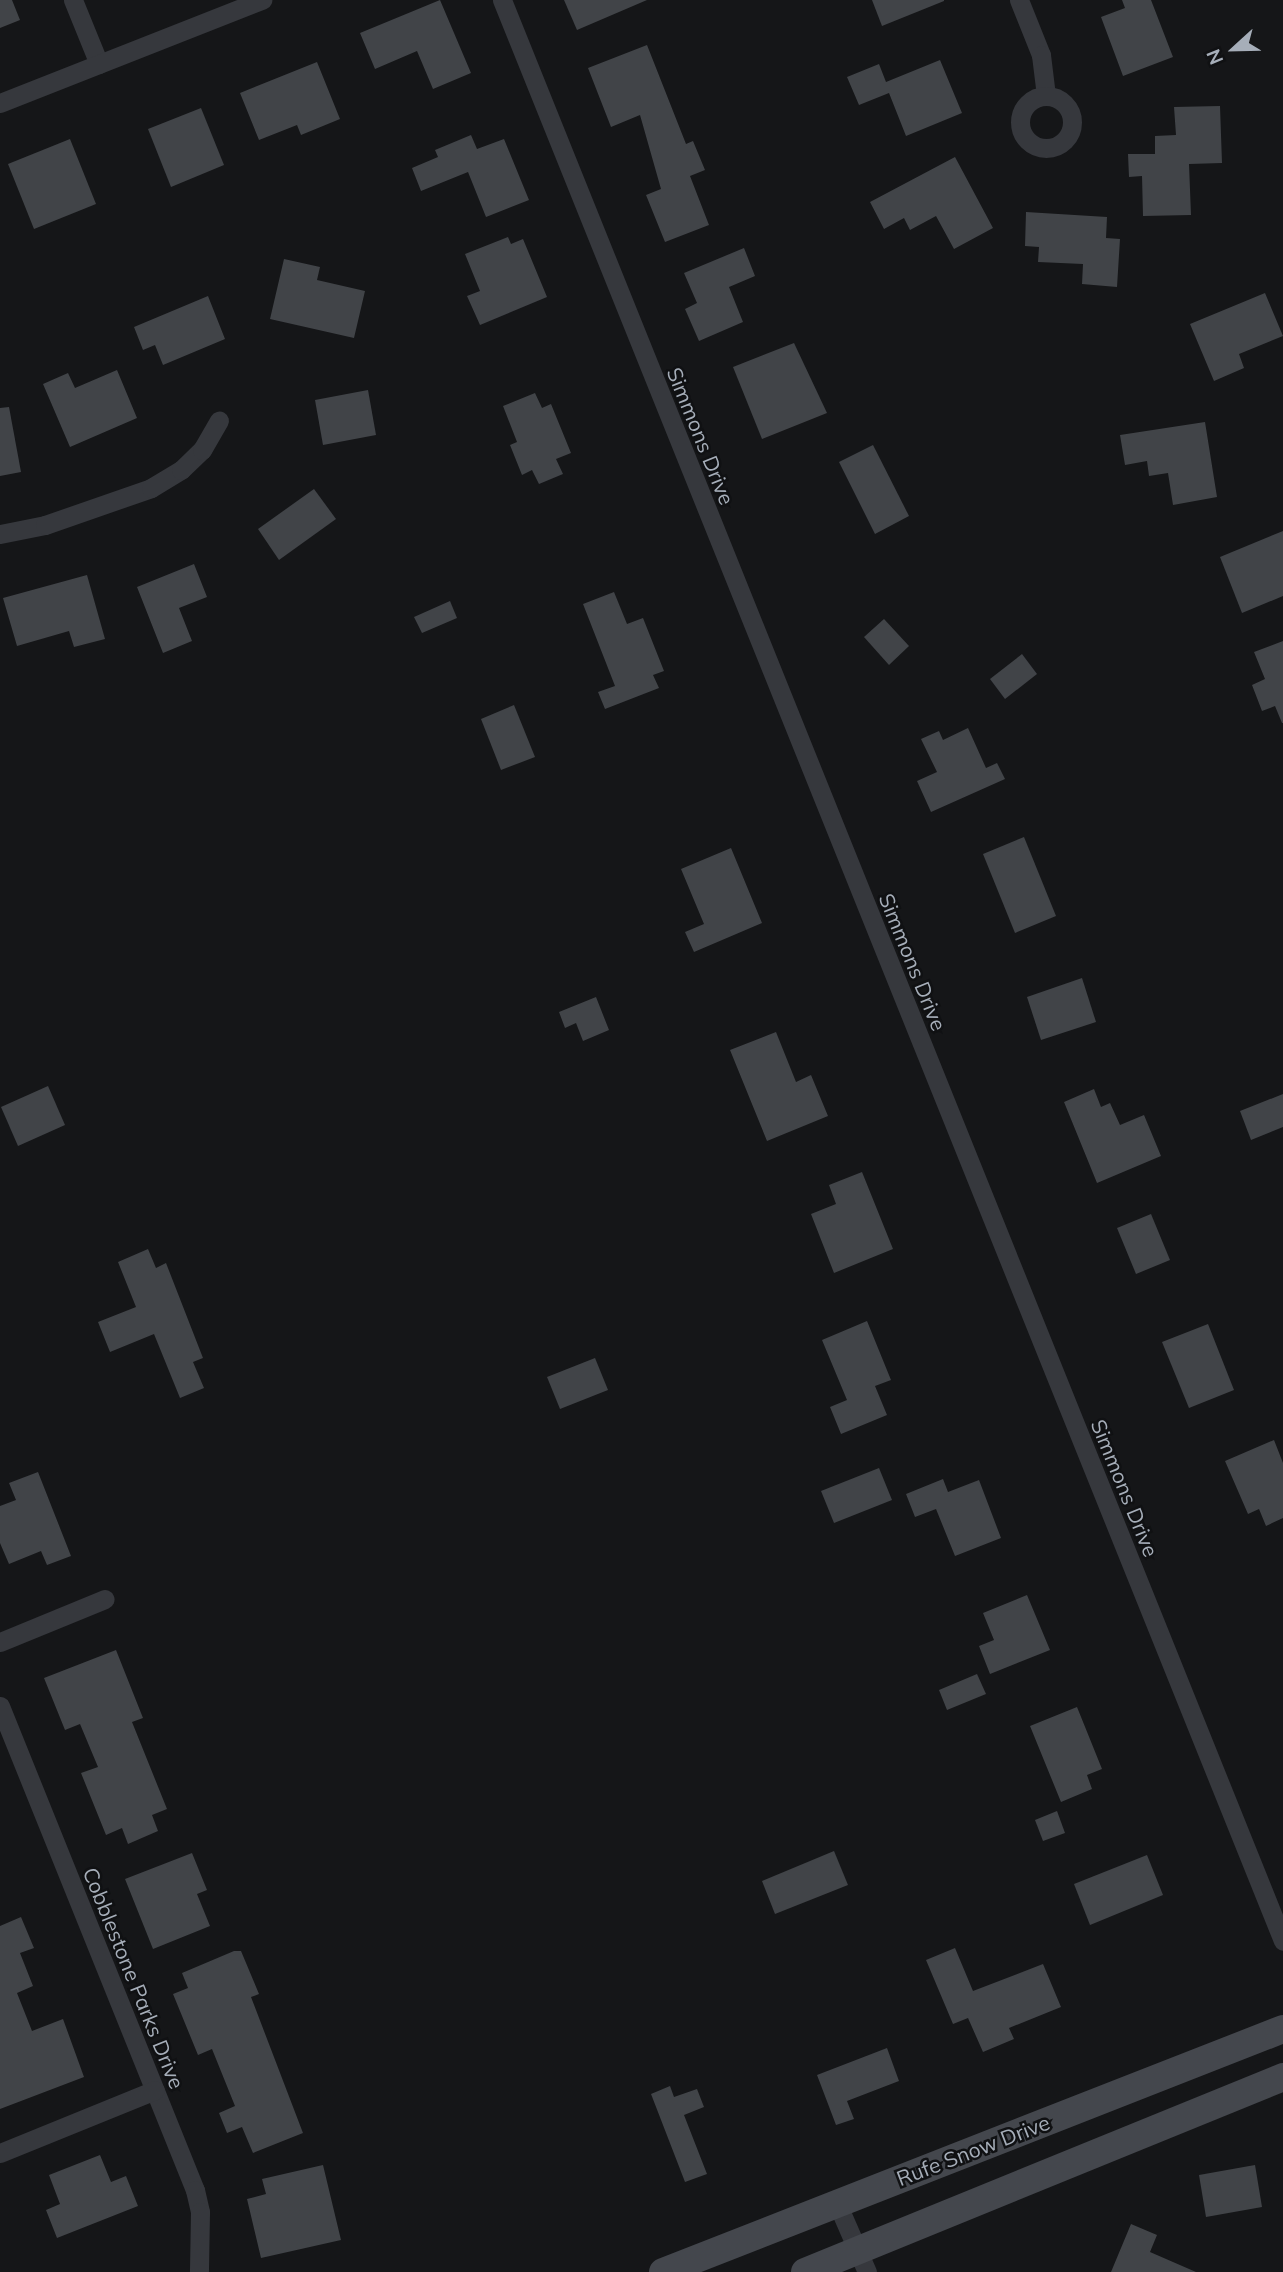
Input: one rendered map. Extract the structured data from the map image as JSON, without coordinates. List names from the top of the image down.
{
  "streets": {
    "main road": ["Rufe Snow Drive"],
    "street": ["Simmons Drive", "Cobblestone Parks Drive"]
  },
  "north": "left"
}
